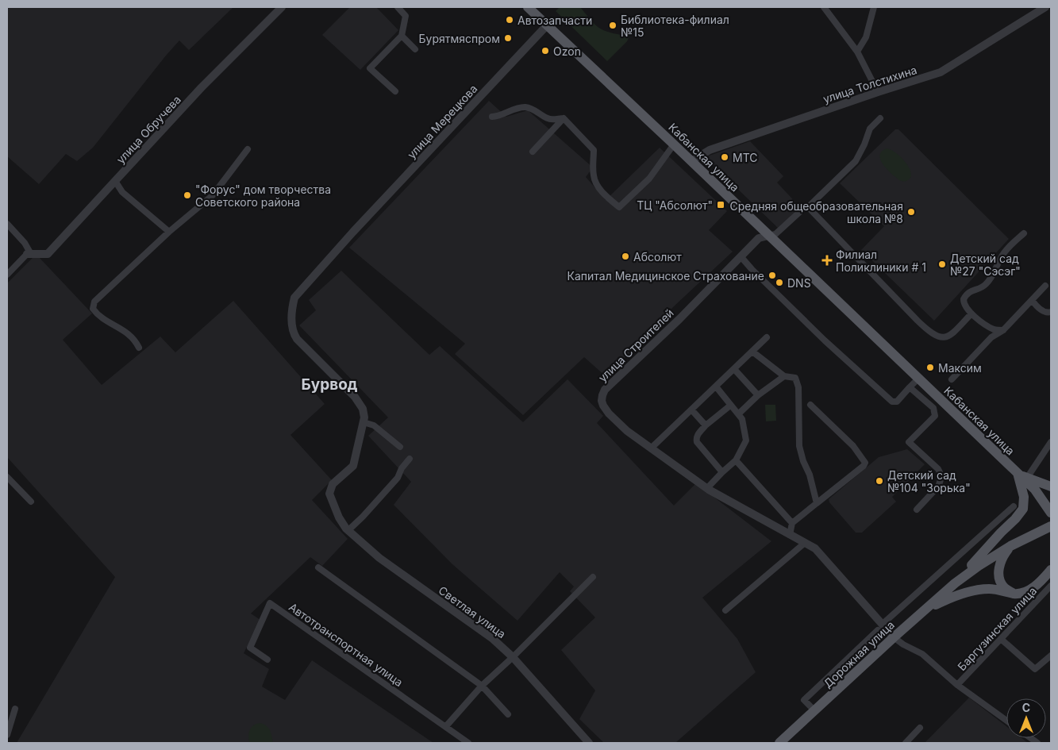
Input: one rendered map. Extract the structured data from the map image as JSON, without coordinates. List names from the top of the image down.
{
  "streets": {
    "main road": ["Кабанская улица", "Дорожная улица"],
    "street": [
      "улица Толстихина",
      "улица Мерецкова",
      "улица Обручева",
      "улица Строителей",
      "Светлая улица",
      "Баргузинская улица",
      "Автотранспортная улица"
    ]
  },
  "crossings": [
    ["улица Толстихина", "Кабанская улица"],
    ["улица Мерецкова", "Кабанская улица"],
    ["улица Мерецкова", "Светлая улица"],
    ["Кабанская улица", "улица Строителей"],
    ["улица Строителей", "Дорожная улица"]
  ],
  "districts": ["Бурвод"],
  "places": {
    "other": [
      "Автозапчасти",
      "Библиотека-филиал №15",
      "Бурятмяспром",
      "Ozon",
      "МТС",
      "\"Форус\" дом творчества Советского района",
      "Средняя общеобразовательная школа №8",
      "Абсолют",
      "Детский сад №27 \"Сэсэг\"",
      "Капитал Медицинское Страхование",
      "DNS",
      "Максим",
      "Детский сад №104 \"Зорька\""
    ],
    "transit": ["ТЦ \"Абсолют\""],
    "health": ["Филиал Поликлиники # 1"]
  },
  "north": "top"
}
